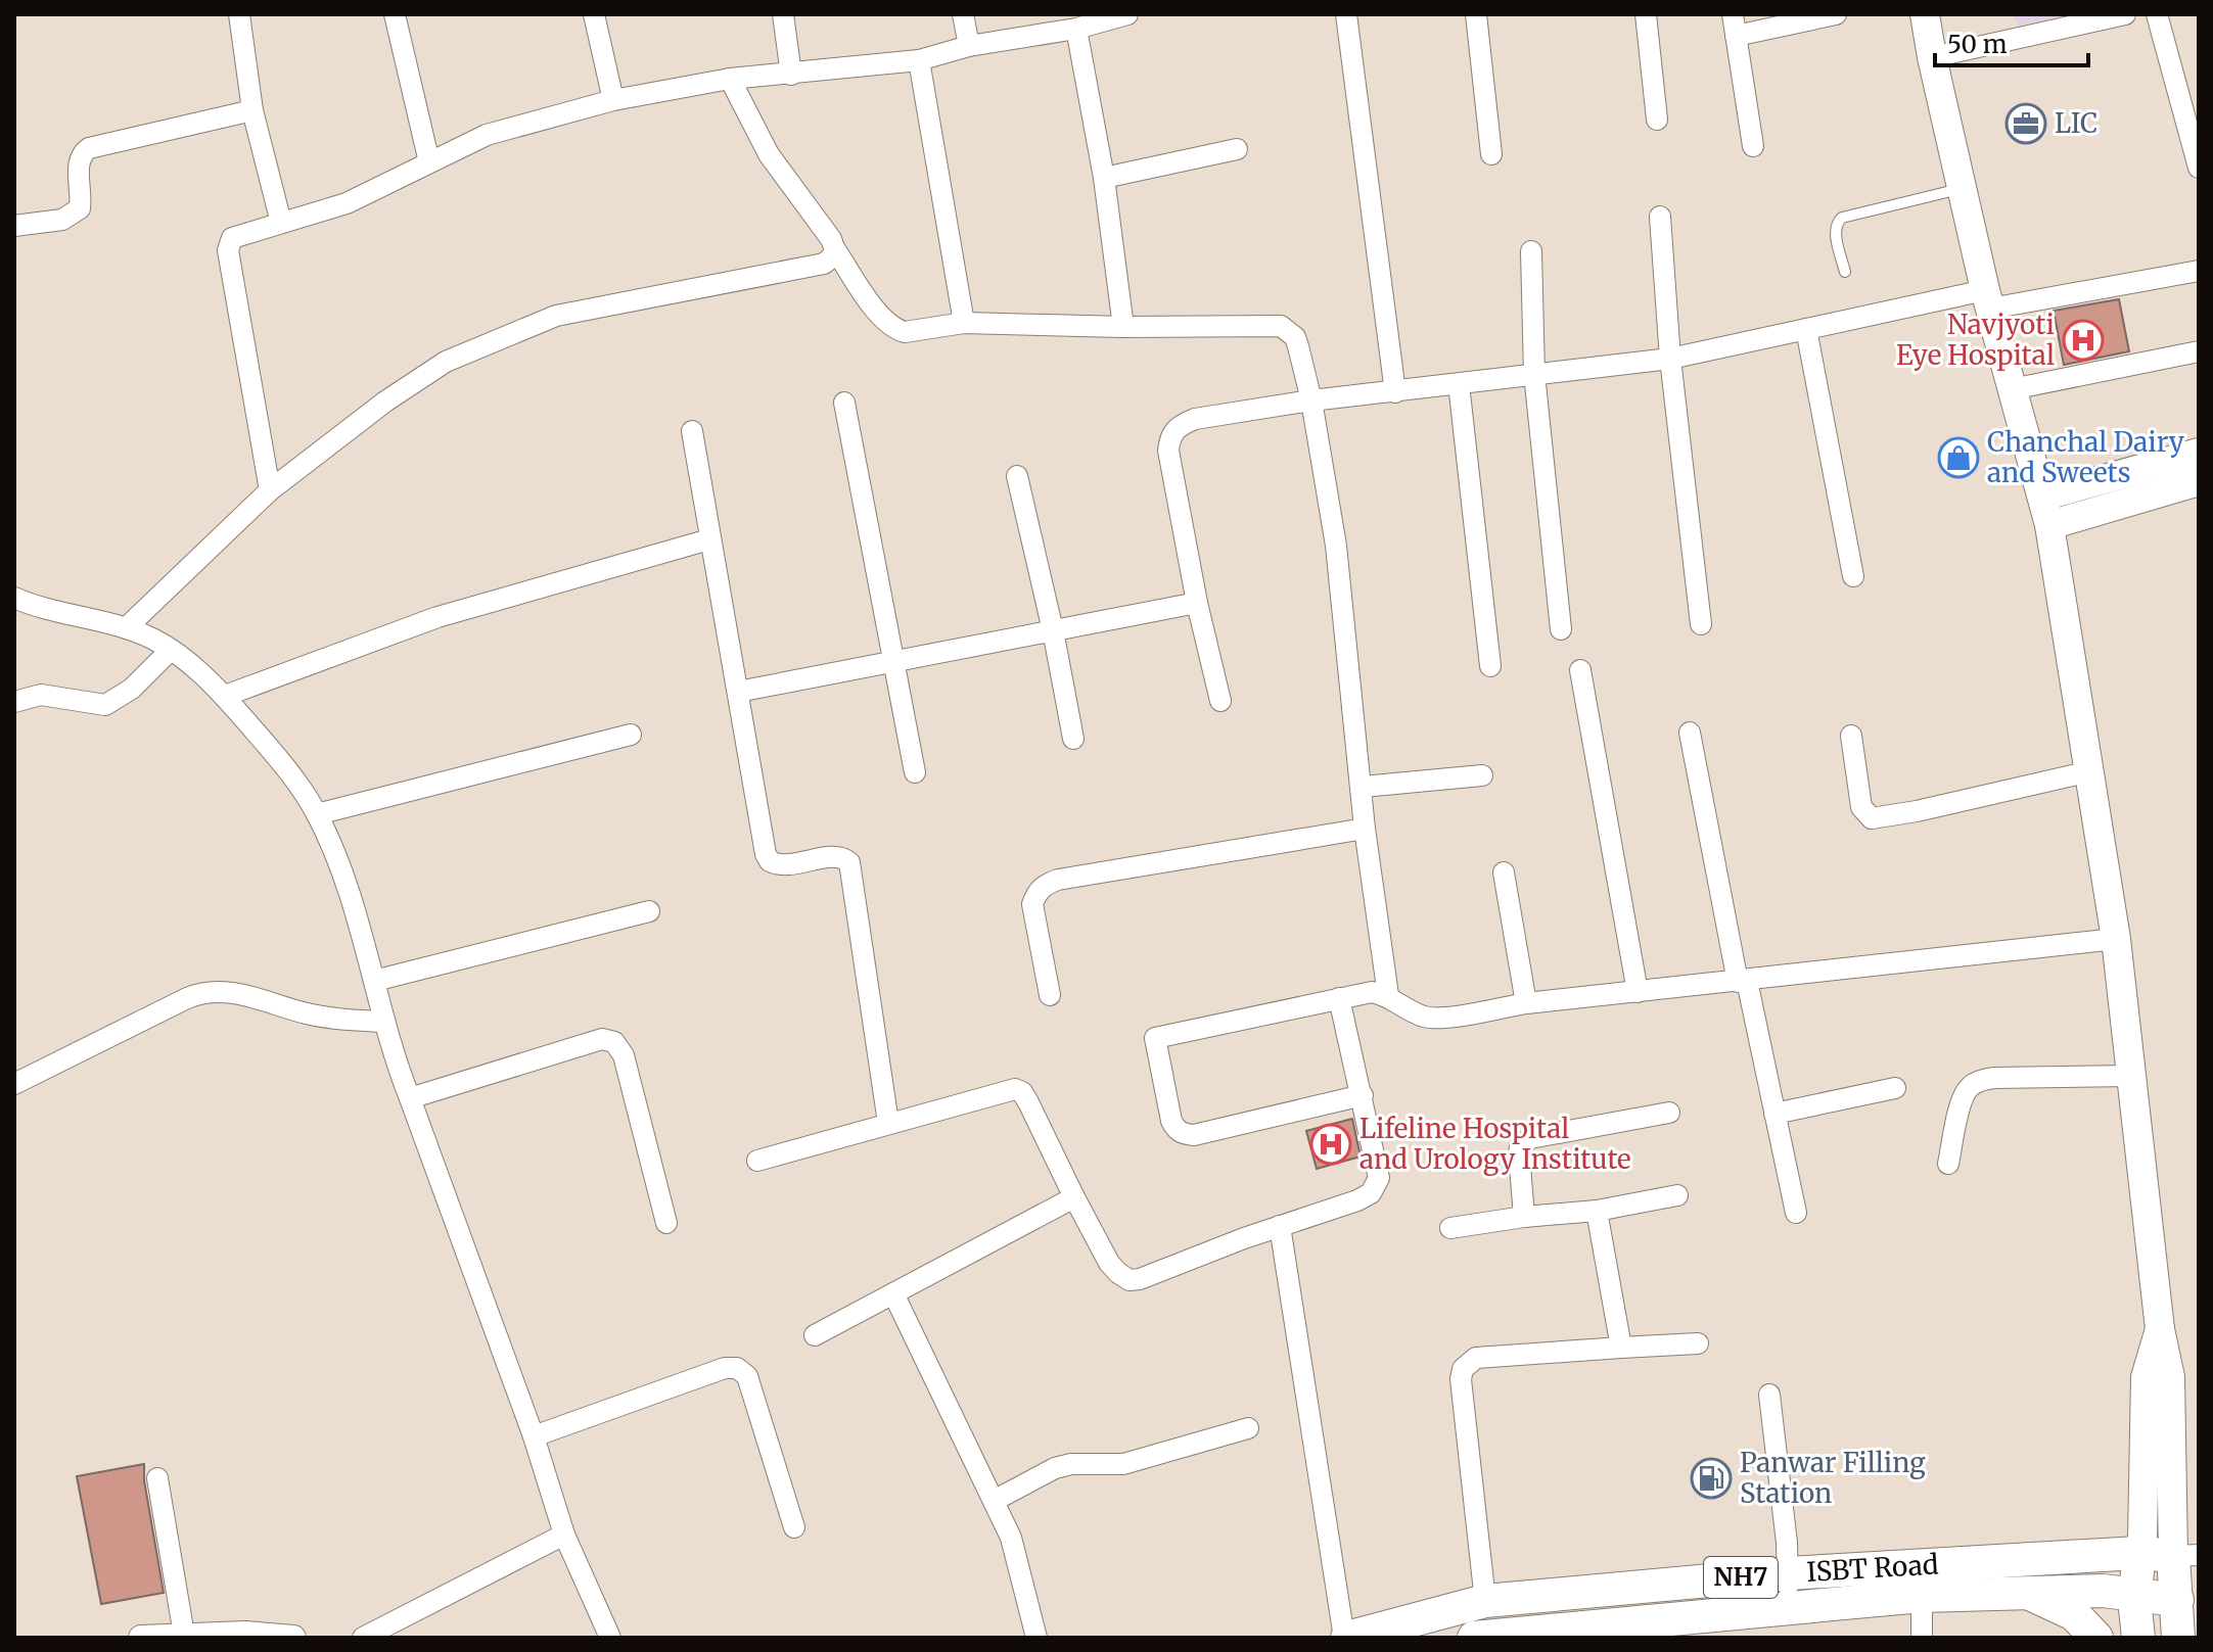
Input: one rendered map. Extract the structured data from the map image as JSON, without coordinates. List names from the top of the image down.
{
  "streets": {
    "highway": ["ISBT Road", "NH7"]
  },
  "places": {
    "office": ["LIC"],
    "hospital": ["Navjyoti Eye Hospital", "Lifeline Hospital and Urology Institute"],
    "shop": ["Chanchal Dairy and Sweets"],
    "fuel station": ["Panwar Filling Station"]
  },
  "scale_bar": "50 m"
}
